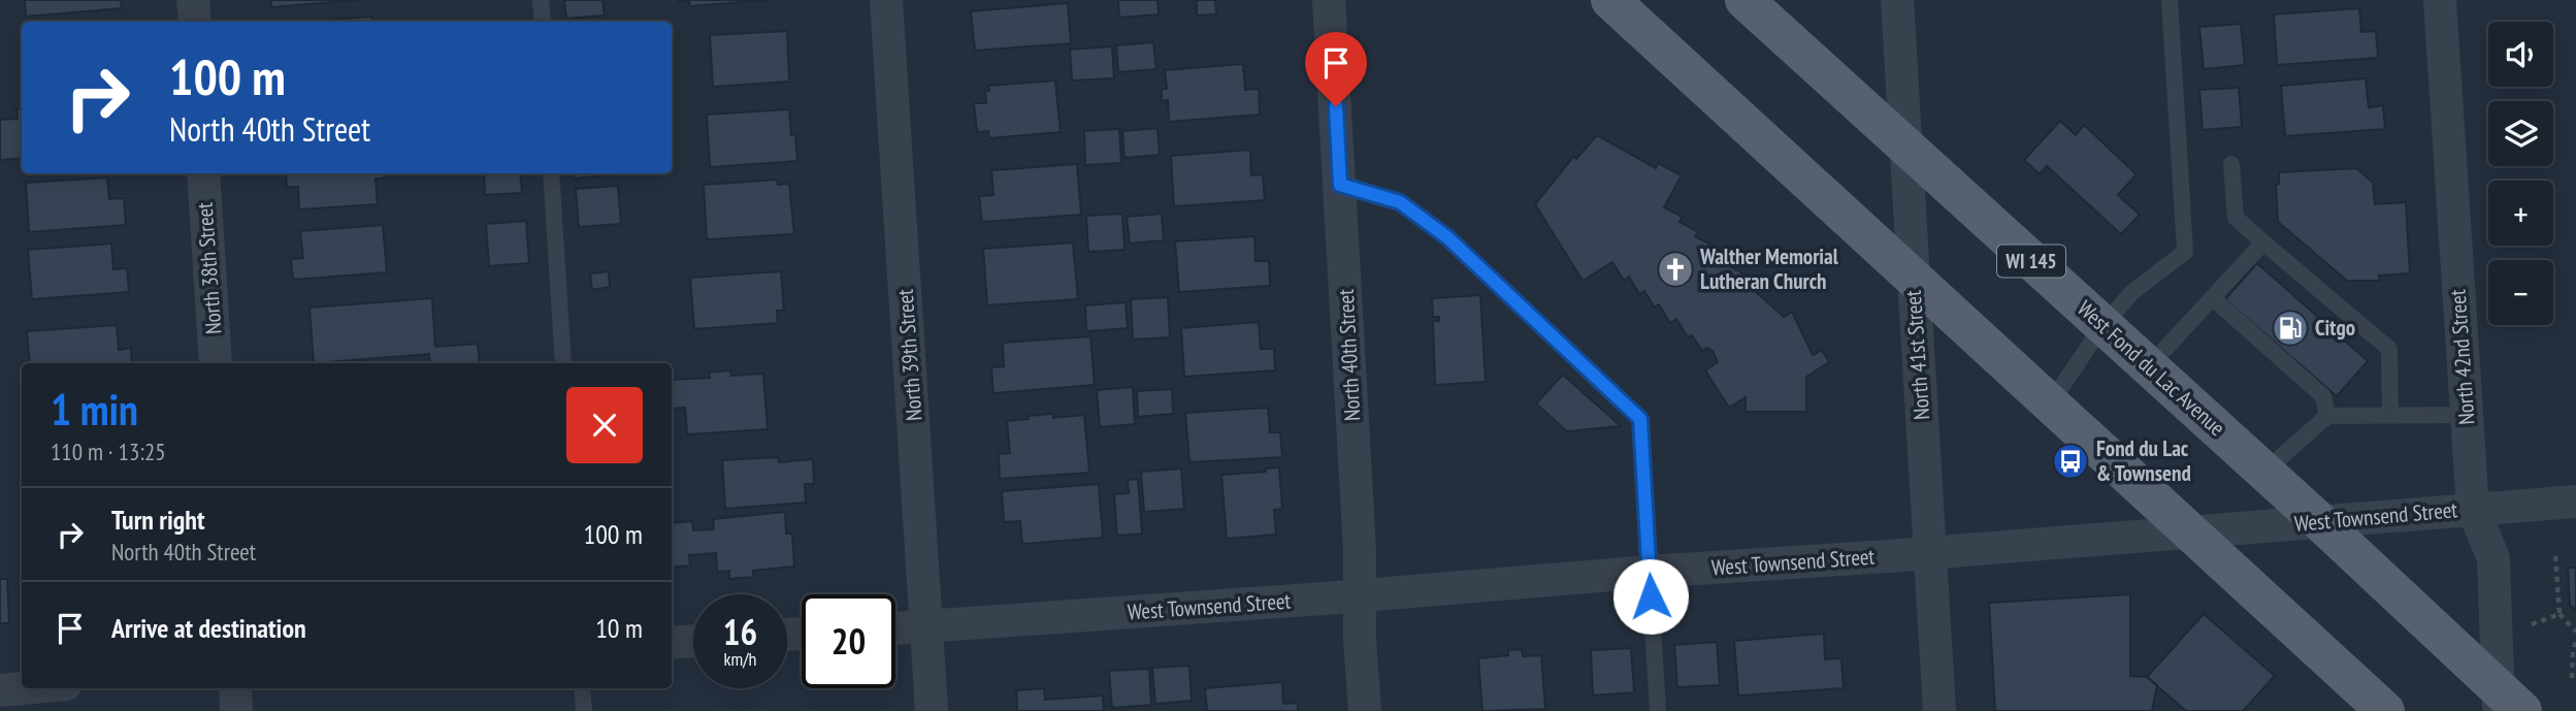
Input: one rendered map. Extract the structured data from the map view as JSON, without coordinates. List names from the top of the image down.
{
  "streets": {
    "main road": ["WI 145", "West Fond du Lac Avenue"],
    "street": [
      "North 38th Street",
      "North 39th Street",
      "North 40th Street",
      "North 41st Street",
      "North 42nd Street",
      "West Townsend Street"
    ]
  },
  "crossings": [
    ["North 39th Street", "West Townsend Street"],
    ["North 40th Street", "West Townsend Street"],
    ["North 41st Street", "West Fond du Lac Avenue"],
    ["North 41st Street", "West Townsend Street"],
    ["North 42nd Street", "West Fond du Lac Avenue"],
    ["North 42nd Street", "West Townsend Street"],
    ["West Fond du Lac Avenue", "West Townsend Street"]
  ],
  "places": {
    "church": ["Walther Memorial Lutheran Church"],
    "fuel station": ["Citgo"],
    "bus stop": ["Fond du Lac & Townsend"]
  },
  "page": {
    "map_buttons": ["+", "−"],
    "turn": ["100 m", "North 40th Street"],
    "heading": ["1 min", "110 m · 13:25"],
    "list": [
      {
        "name": "Turn right",
        "note": "North 40th Street",
        "value": "100 m"
      },
      {
        "name": "Arrive at destination",
        "value": "10 m"
      }
    ],
    "speed": "16 km/h",
    "limit": "20"
  }
}
